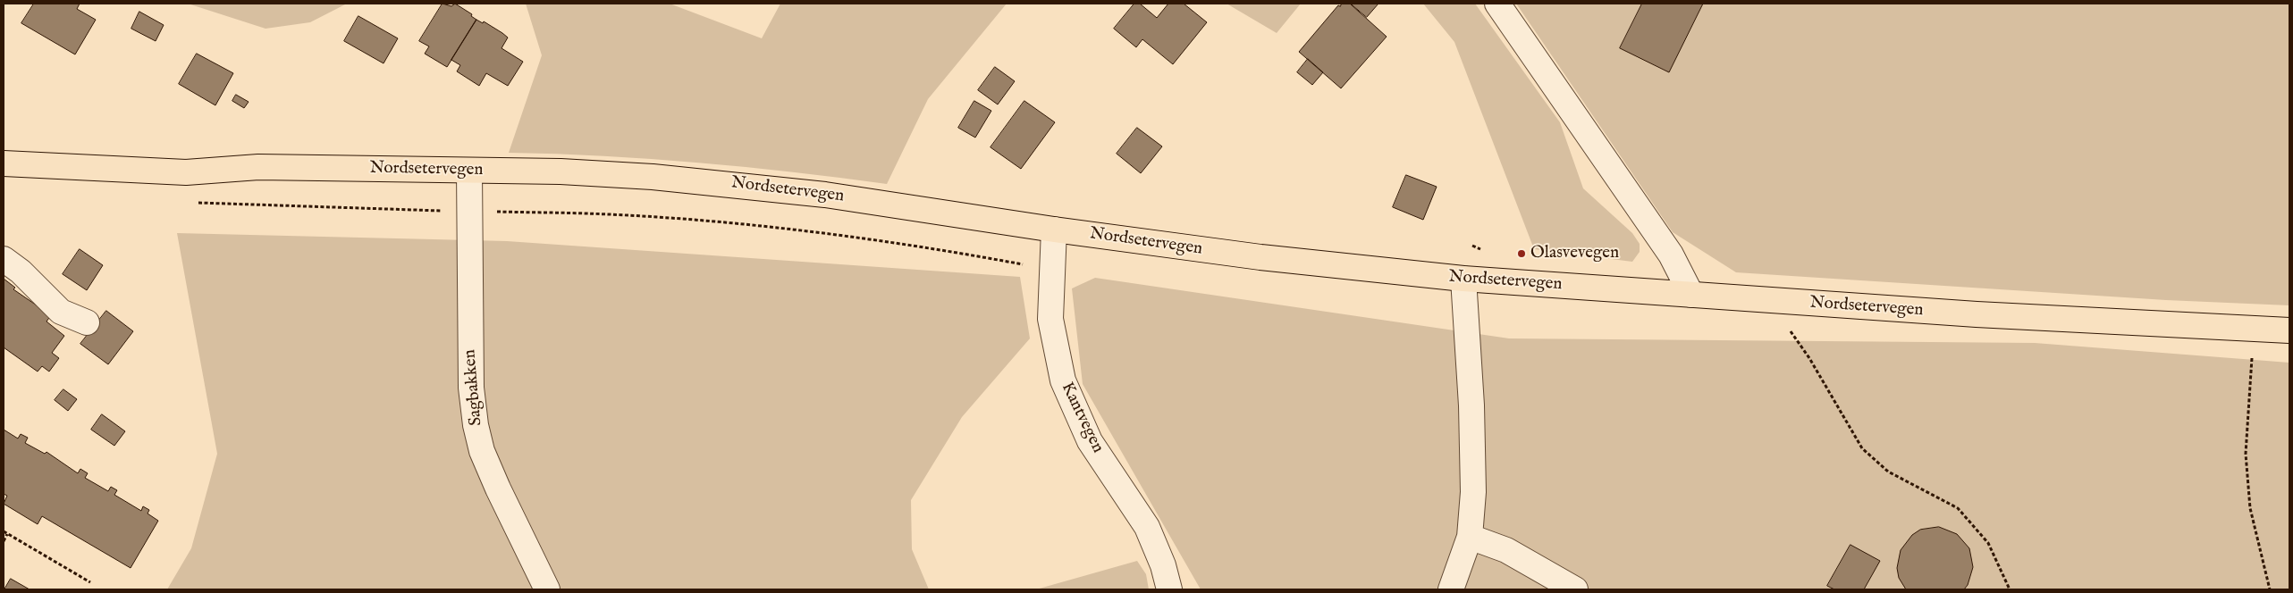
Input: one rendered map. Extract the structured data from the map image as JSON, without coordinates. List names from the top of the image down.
{
  "streets": {
    "main road": ["Nordsetervegen"],
    "street": ["Sagbakken", "Kantvegen"]
  },
  "crossings": [
    ["Nordsetervegen", "Sagbakken"],
    ["Nordsetervegen", "Kantvegen"]
  ],
  "places": ["Olasvevegen"]
}
